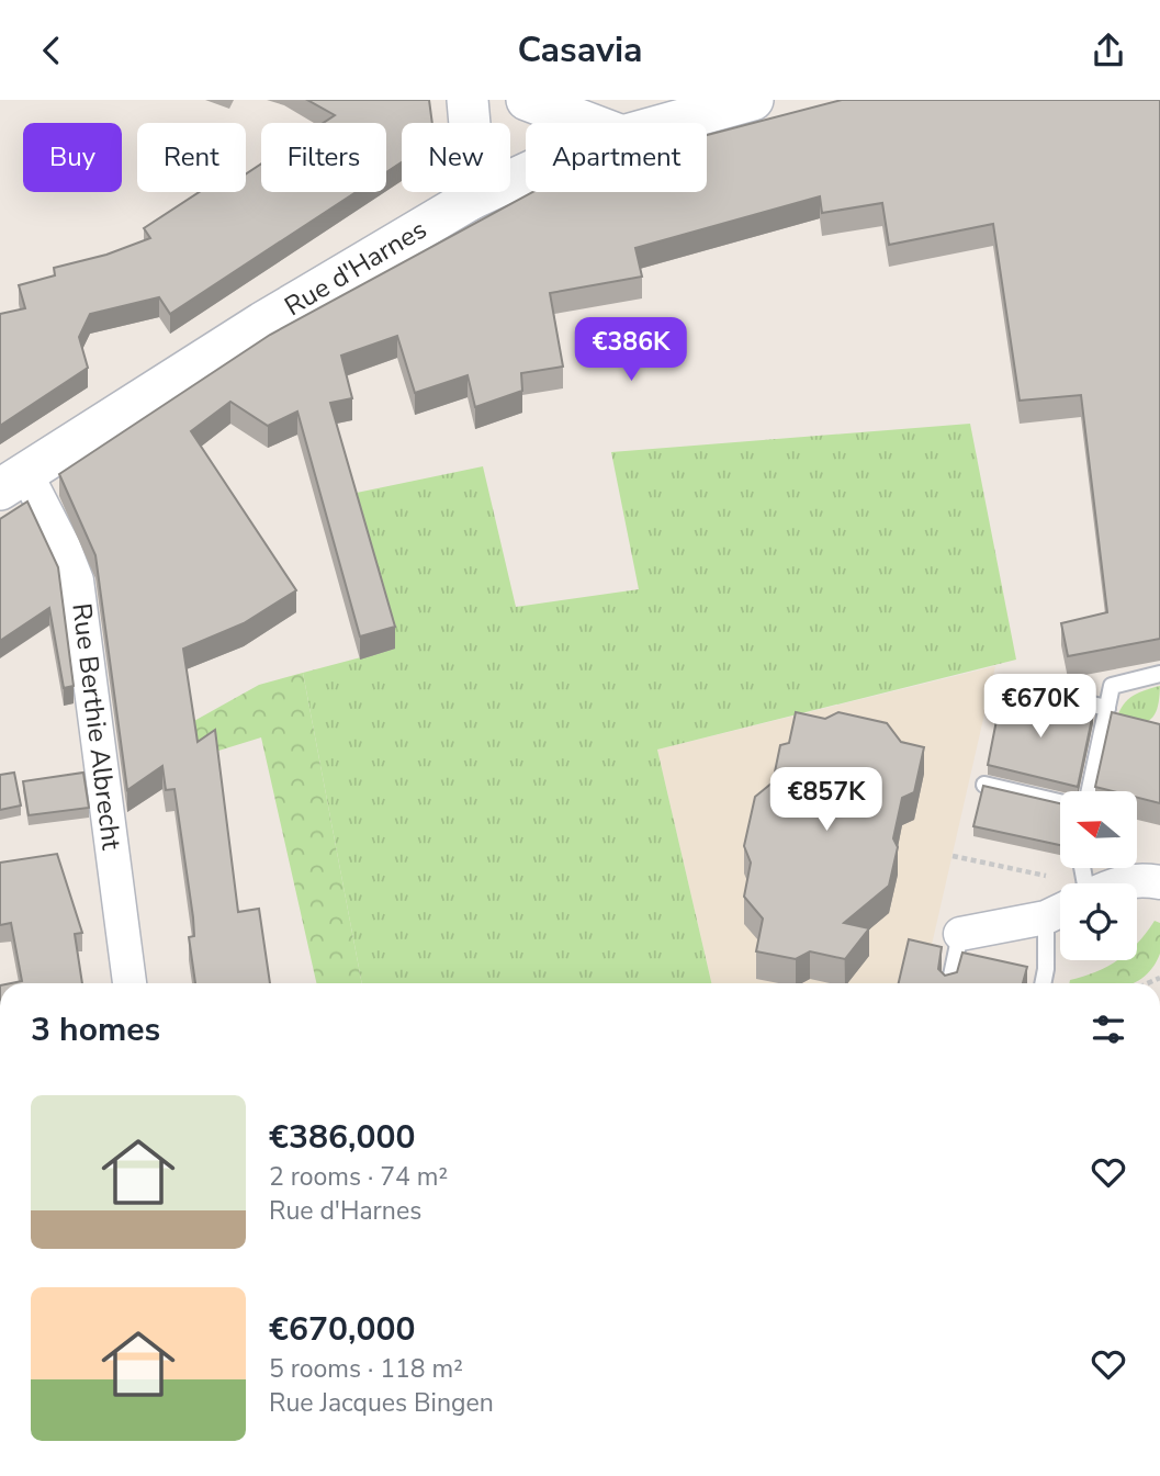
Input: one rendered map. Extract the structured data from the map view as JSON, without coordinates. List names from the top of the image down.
{
  "streets": {
    "street": ["Rue d'Harnes", "Rue Berthie Albrecht"]
  },
  "crossings": [
    ["Rue d'Harnes", "Rue Berthie Albrecht"]
  ],
  "north": "left",
  "page": {
    "header": "Casavia",
    "chip": [
      "Buy",
      "Rent",
      "Filters",
      "New",
      "Apartment"
    ],
    "price": ["€386K", "€670K", "€857K"],
    "heading": "3 homes",
    "list": [
      {
        "name": "€386,000",
        "note": "2 rooms · 74 m² · Rue d'Harnes"
      },
      {
        "name": "€670,000",
        "note": "5 rooms · 118 m² · Rue Jacques Bingen"
      }
    ]
  }
}
